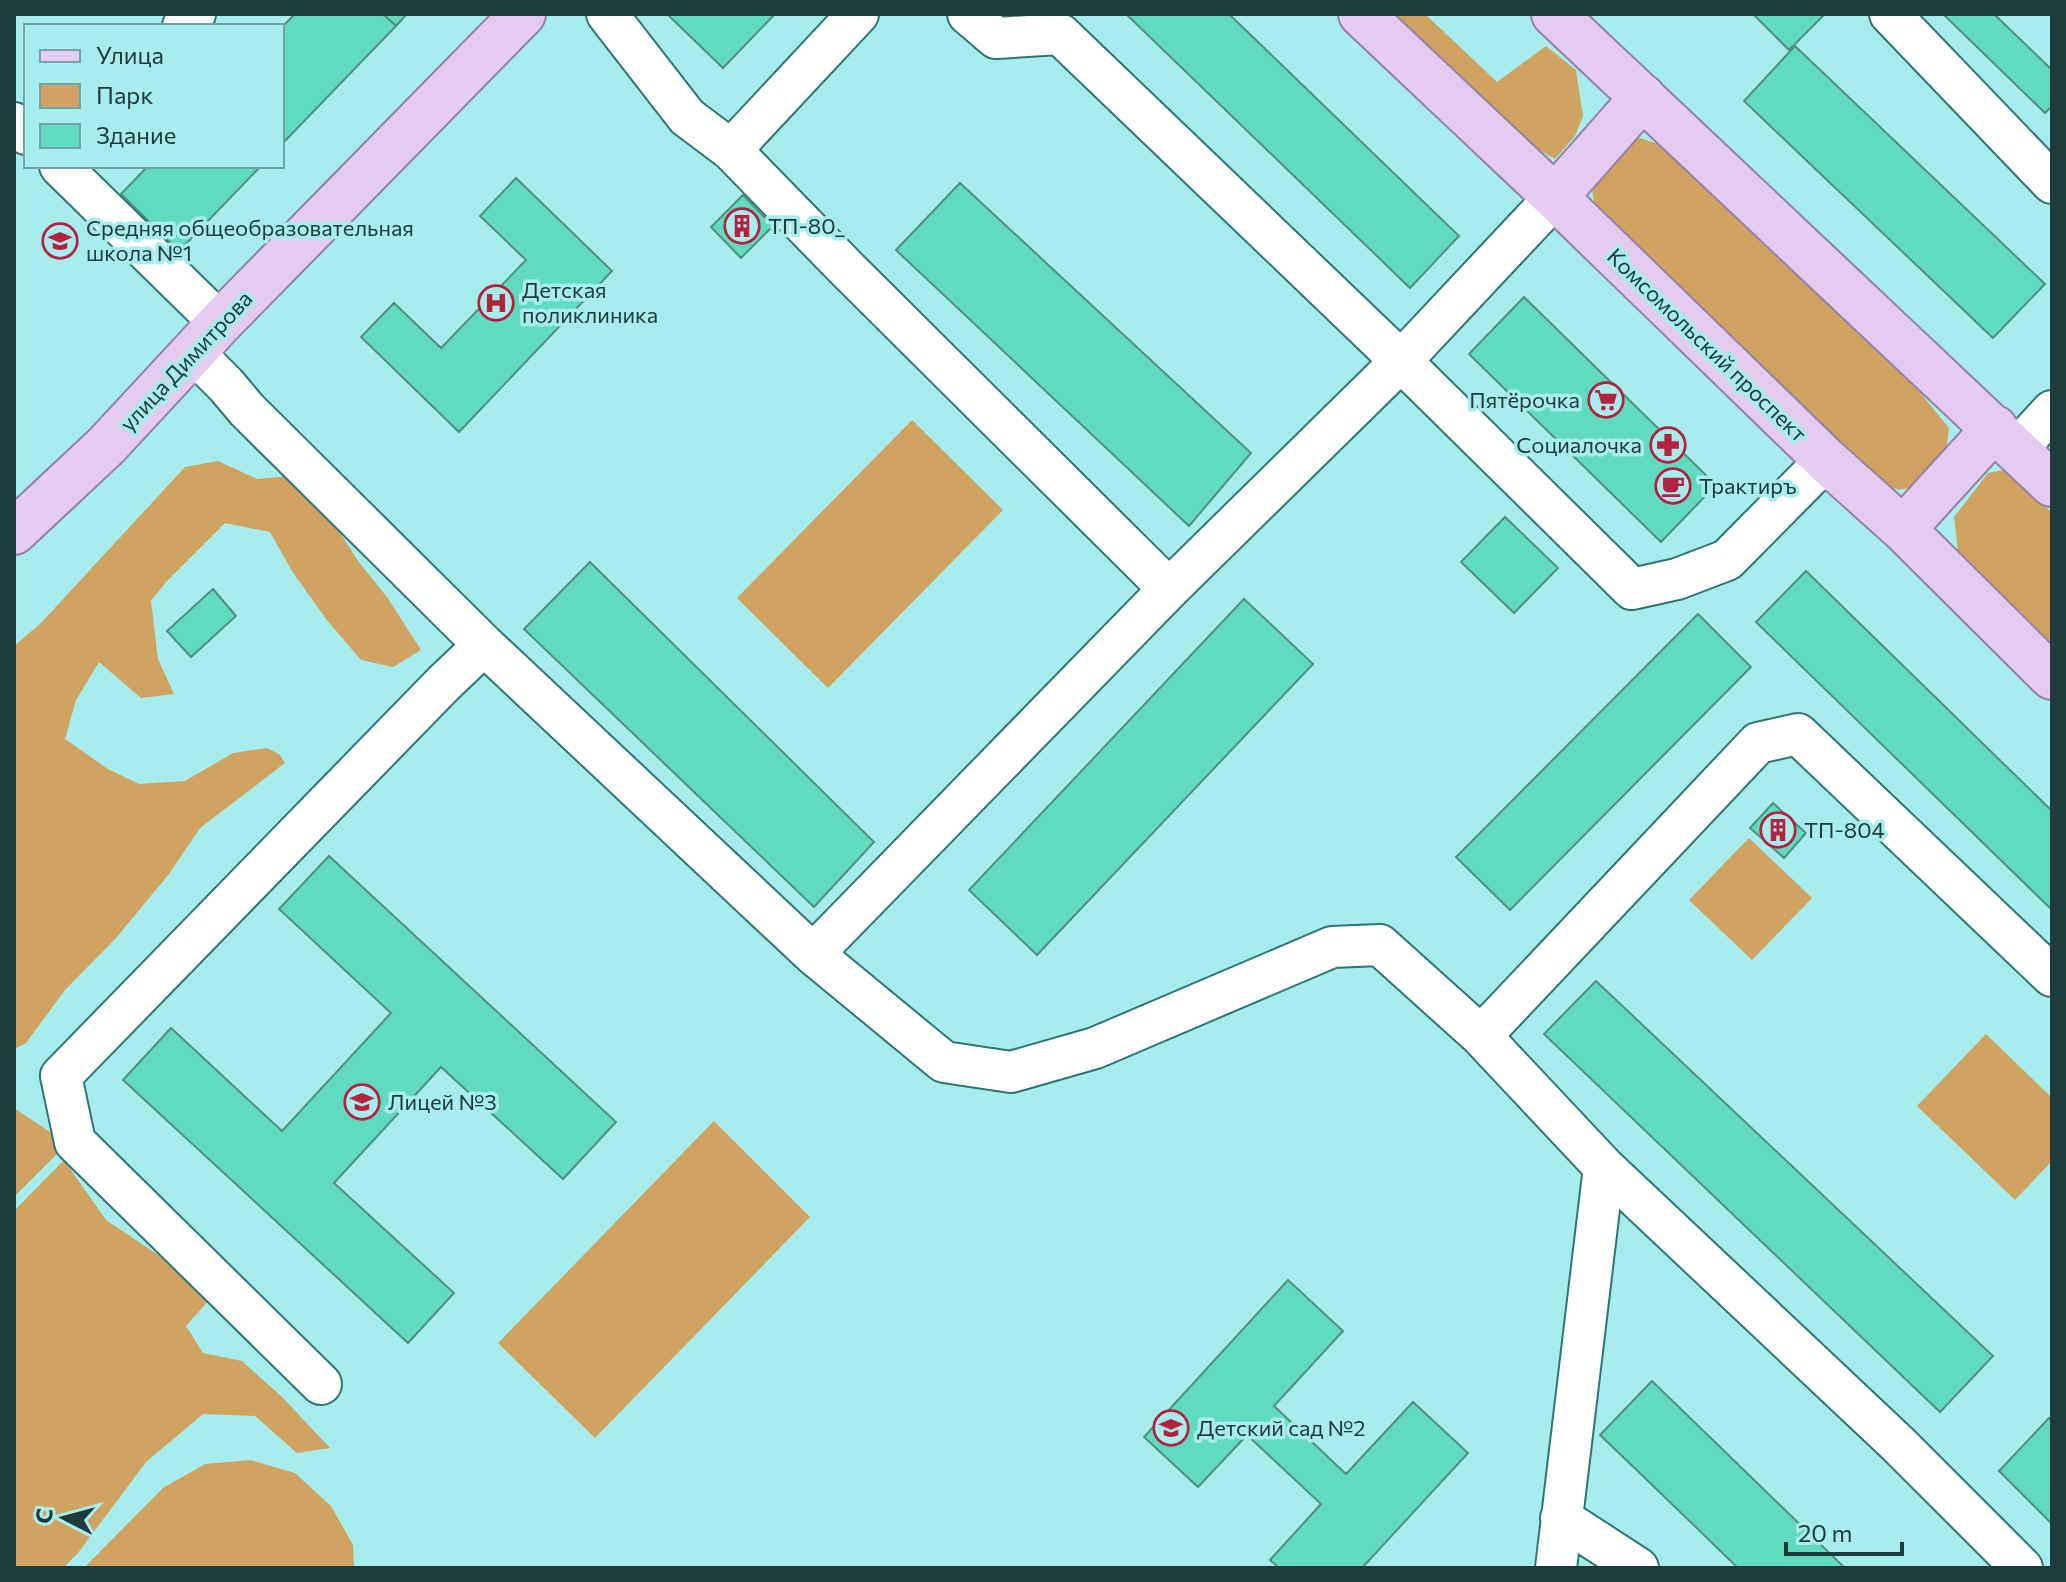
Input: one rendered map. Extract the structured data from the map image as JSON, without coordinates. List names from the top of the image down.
{
  "streets": {
    "main road": ["Комсомольский проспект", "улица Димитрова"]
  },
  "places": {
    "building": ["ТП-80_", "ТП-804"],
    "school or university": ["Средняя общеобразовательная школа №1", "Лицей №3", "Детский сад №2"],
    "hospital": ["Детская поликлиника"],
    "supermarket": ["Пятёрочка"],
    "pharmacy": ["Социалочка"],
    "cafe": ["Трактиръ"]
  },
  "legend": ["Улица", "Парк", "Здание"],
  "scale_bar": "20 m",
  "north": "left"
}
